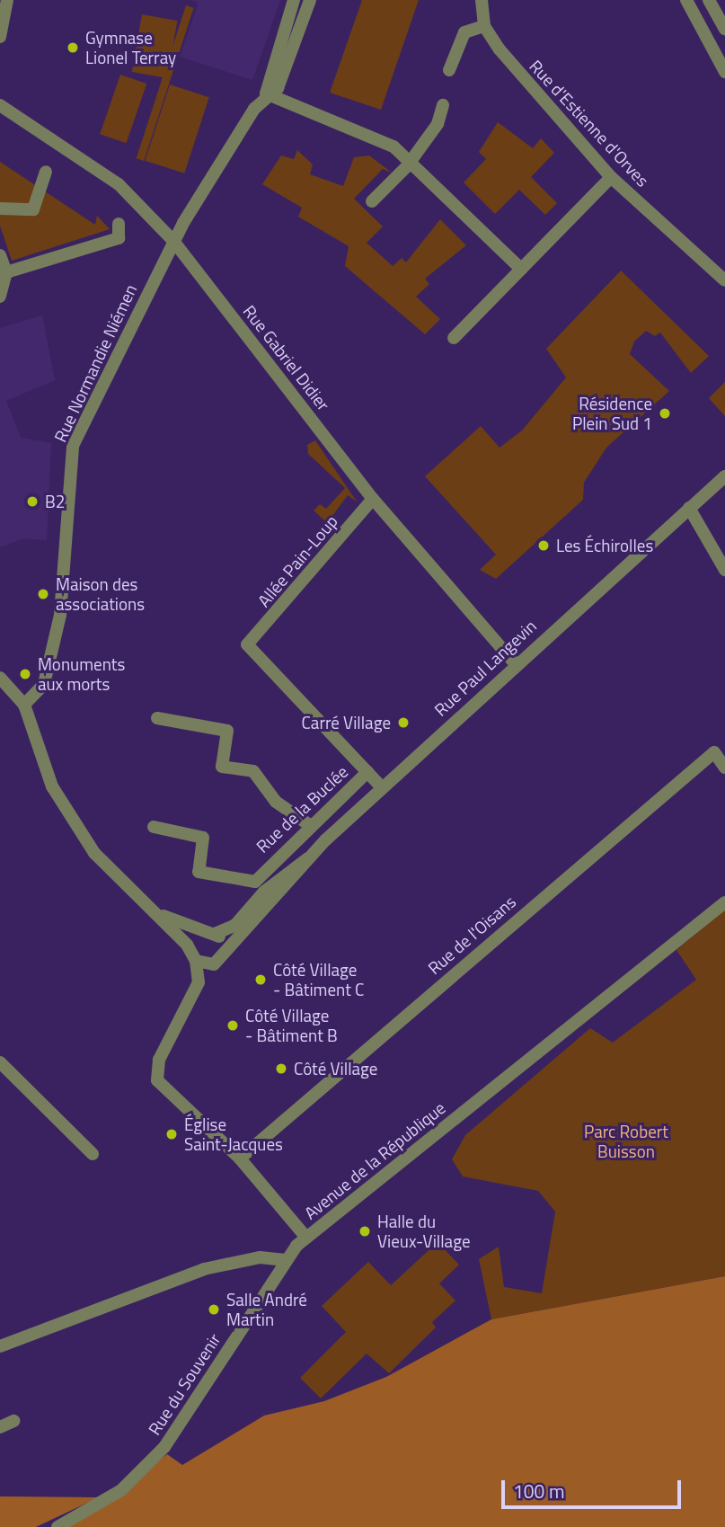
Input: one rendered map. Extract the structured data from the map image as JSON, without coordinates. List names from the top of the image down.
{
  "streets": {
    "street": [
      "Rue d'Estienne d'Orves",
      "Rue Gabriel Didier",
      "Rue Normandie Niémen",
      "Allée Pain-Loup",
      "Rue Paul Langevin",
      "Rue de la Buclée",
      "Rue de l'Oisans",
      "Avenue de la République",
      "Rue du Souvenir"
    ]
  },
  "crossings": [
    ["Rue Gabriel Didier", "Rue Normandie Niémen"],
    ["Rue Gabriel Didier", "Allée Pain-Loup"],
    ["Rue Gabriel Didier", "Rue Paul Langevin"],
    ["Allée Pain-Loup", "Rue de la Buclée"],
    ["Rue Paul Langevin", "Rue de la Buclée"],
    ["Avenue de la République", "Rue du Souvenir"]
  ],
  "parks": ["Parc Robert Buisson"],
  "places": [
    "Gymnase Lionel Terray",
    "Résidence Plein Sud 1",
    "B2",
    "Les Échirolles",
    "Maison des associations",
    "Monuments aux morts",
    "Carré Village",
    "Côté Village - Bâtiment C",
    "Côté Village - Bâtiment B",
    "Côté Village",
    "Église Saint-Jacques",
    "Halle du Vieux-Village",
    "Salle André Martin"
  ],
  "scale_bar": "100 m"
}
